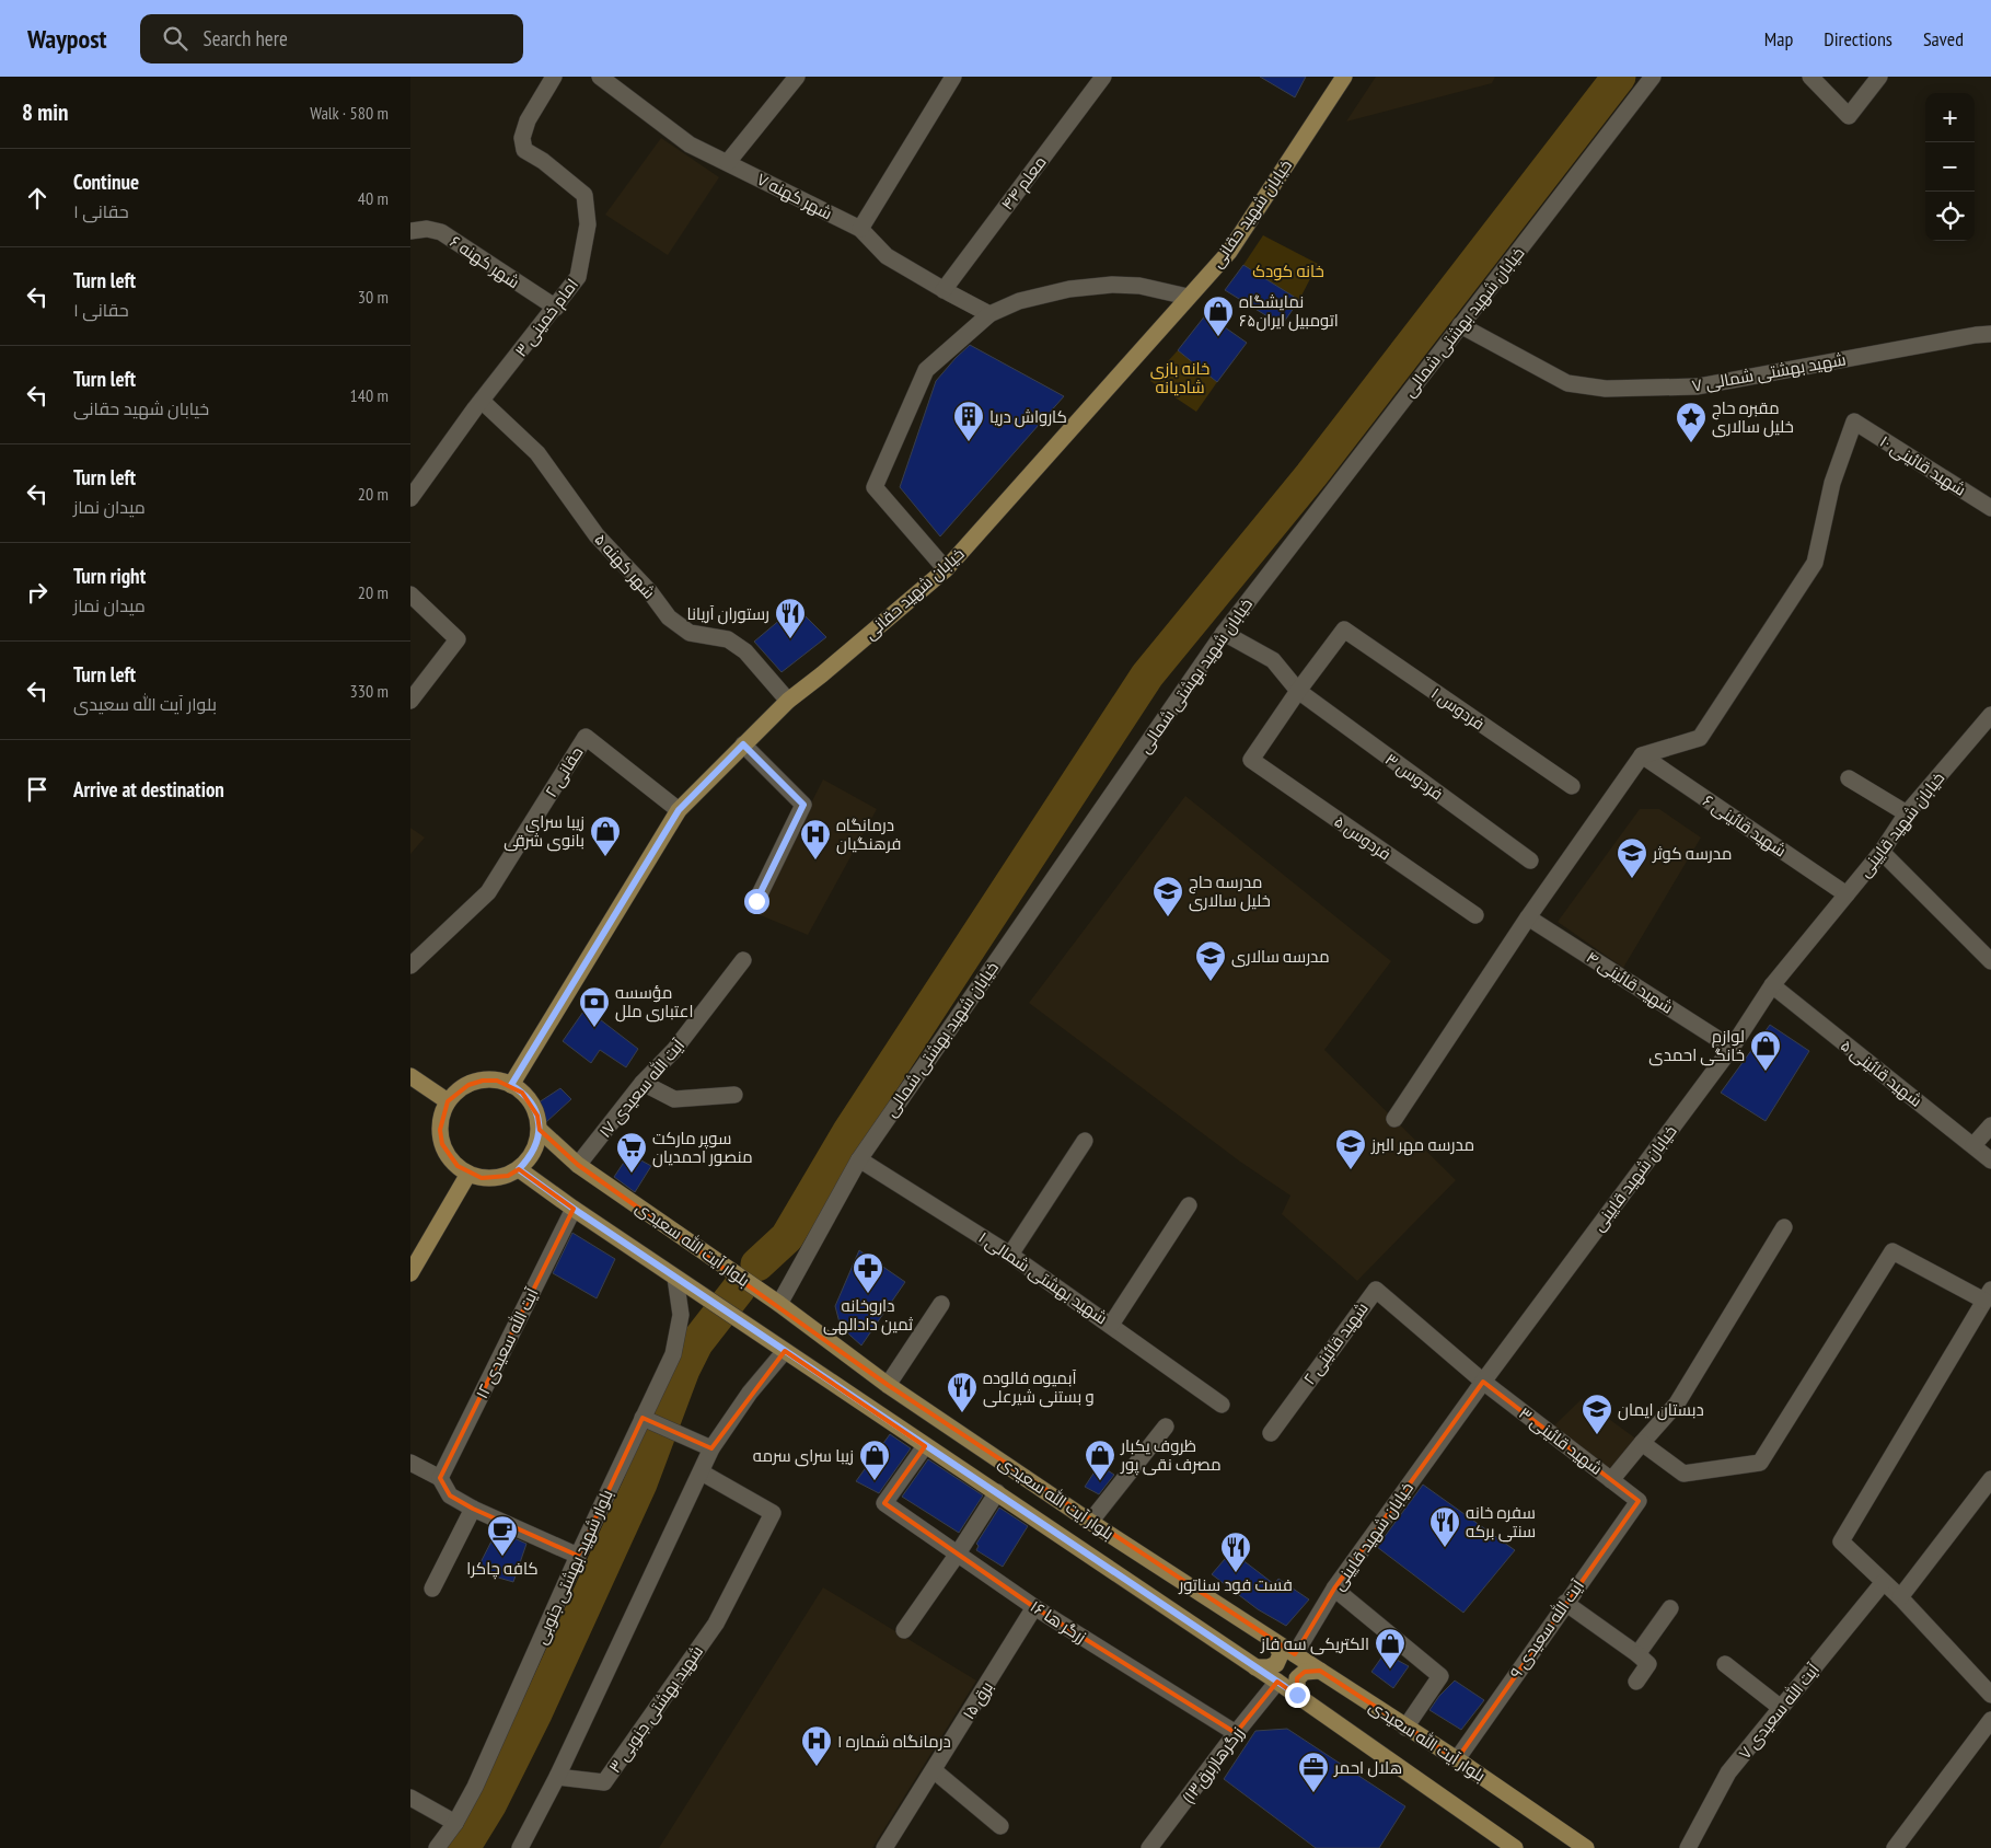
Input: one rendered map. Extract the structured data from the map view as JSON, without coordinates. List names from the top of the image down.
{
  "streets": {
    "main road": ["خیابان شهید حقانی", "بلوار آیت الله سعیدی"],
    "street": [
      "معلم ۴۴",
      "شهر کهنه ۷",
      "شهر کهنه ۶",
      "امام خمینی ۳",
      "خیابان شهید بهشتی شمالی",
      "شهید بهشتی شمالی ۷",
      "شهید قائینی ۱۰",
      "شهر کهنه ۵",
      "فردوس ۱",
      "حقانی ۲",
      "فردوس ۳",
      "خیابان شهید قایینی",
      "شهید قائینی ۶",
      "فردوس ۵",
      "شهید قائینی ۴",
      "شهید قائینی ۵",
      "آیت الله سعیدی ۱۷",
      "شهید بهشتی شمالی ۱",
      "آیت الله سعیدی ۱۲",
      "شهید قائینی ۲",
      "شهید قائینی ۳",
      "بلوار شهید بهشتی جنوبی",
      "زرگر ها ۱۶",
      "آیت الله سعیدی ۹",
      "برق ۱۵",
      "شهید بهشتی جنوبی ۳",
      "آیت الله سعیدی ۷",
      "زرگرها(برق۱۳)"
    ]
  },
  "crossings": [
    ["معلم ۴۴", "شهر کهنه ۷"],
    ["خیابان شهید حقانی", "شهر کهنه ۵"],
    ["خیابان شهید حقانی", "حقانی ۲"],
    ["خیابان شهید حقانی", "بلوار آیت الله سعیدی"],
    ["شهر کهنه ۶", "امام خمینی ۳"],
    ["امام خمینی ۳", "شهر کهنه ۵"],
    ["خیابان شهید بهشتی شمالی", "شهید بهشتی شمالی ۷"],
    ["خیابان شهید بهشتی شمالی", "فردوس ۳"],
    ["خیابان شهید بهشتی شمالی", "بلوار آیت الله سعیدی"],
    ["خیابان شهید بهشتی شمالی", "شهید بهشتی شمالی ۱"],
    ["شهید قائینی ۱۰", "شهید قائینی ۶"],
    ["فردوس ۱", "فردوس ۳"],
    ["فردوس ۱", "فردوس ۵"],
    ["فردوس ۳", "فردوس ۵"],
    ["خیابان شهید قایینی", "شهید قائینی ۶"],
    ["خیابان شهید قایینی", "شهید قائینی ۴"],
    ["خیابان شهید قایینی", "شهید قائینی ۵"],
    ["خیابان شهید قایینی", "بلوار آیت الله سعیدی"],
    ["خیابان شهید قایینی", "شهید قائینی ۲"],
    ["خیابان شهید قایینی", "شهید قائینی ۳"],
    ["آیت الله سعیدی ۱۷", "بلوار آیت الله سعیدی"],
    ["بلوار آیت الله سعیدی", "آیت الله سعیدی ۱۲"],
    ["بلوار آیت الله سعیدی", "بلوار شهید بهشتی جنوبی"],
    ["بلوار آیت الله سعیدی", "زرگر ها ۱۶"],
    ["بلوار آیت الله سعیدی", "آیت الله سعیدی ۹"],
    ["بلوار آیت الله سعیدی", "زرگرها(برق۱۳)"],
    ["شهید قائینی ۲", "شهید قائینی ۳"],
    ["شهید قائینی ۳", "آیت الله سعیدی ۹"],
    ["زرگر ها ۱۶", "برق ۱۵"],
    ["زرگر ها ۱۶", "زرگرها(برق۱۳)"]
  ],
  "parks": ["خانه کودک", "خانه بازی شادیانه"],
  "places": {
    "shop": [
      "نمایشگاه اتومبیل ایران۶۵",
      "زیبا سرای بانوی شرقی",
      "لوازم خانگی احمدی",
      "زیبا سرای سرمه",
      "ظروف یکبار مصرف نقی پور",
      "الکتریکی سه فاز"
    ],
    "building": ["کارواش دریا"],
    "place": ["مقبره حاج خلیل سالاری"],
    "restaurant": [
      "رستوران آریانا",
      "آبمیوه فالوده و بستنی شیرعلی",
      "سفره خانه سنتی برکه",
      "فست فود سناتور"
    ],
    "hospital": ["درمانگاه فرهنگیان", "درمانگاه شماره ۱"],
    "school or university": [
      "مدرسه کوثر",
      "مدرسه حاج خلیل سالاری",
      "مدرسه سالاری",
      "مدرسه مهر البرز",
      "دبستان ایمان"
    ],
    "bank": ["مؤسسه اعتباری ملل"],
    "supermarket": ["سوپر مارکت منصور احمدیان"],
    "pharmacy": ["داروخانه ثمین دادالهی"],
    "cafe": ["کافه چاکرا"],
    "office": ["هلال احمر"]
  },
  "page": {
    "header": "Waypost",
    "search": "Search here",
    "nav": ["Map", "Directions", "Saved"],
    "heading": ["8 min", "Walk · 580 m"],
    "map_buttons": ["+", "−"],
    "list": [
      ["Continue", "حقانی ۱", "40 m"],
      ["Turn left", "حقانی ۱", "30 m"],
      ["Turn left", "خیابان شهید حقانی", "140 m"],
      ["Turn left", "میدان نماز", "20 m"],
      ["Turn right", "میدان نماز", "20 m"],
      ["Turn left", "بلوار آیت الله سعیدی", "330 m"],
      "Arrive at destination"
    ]
  }
}
